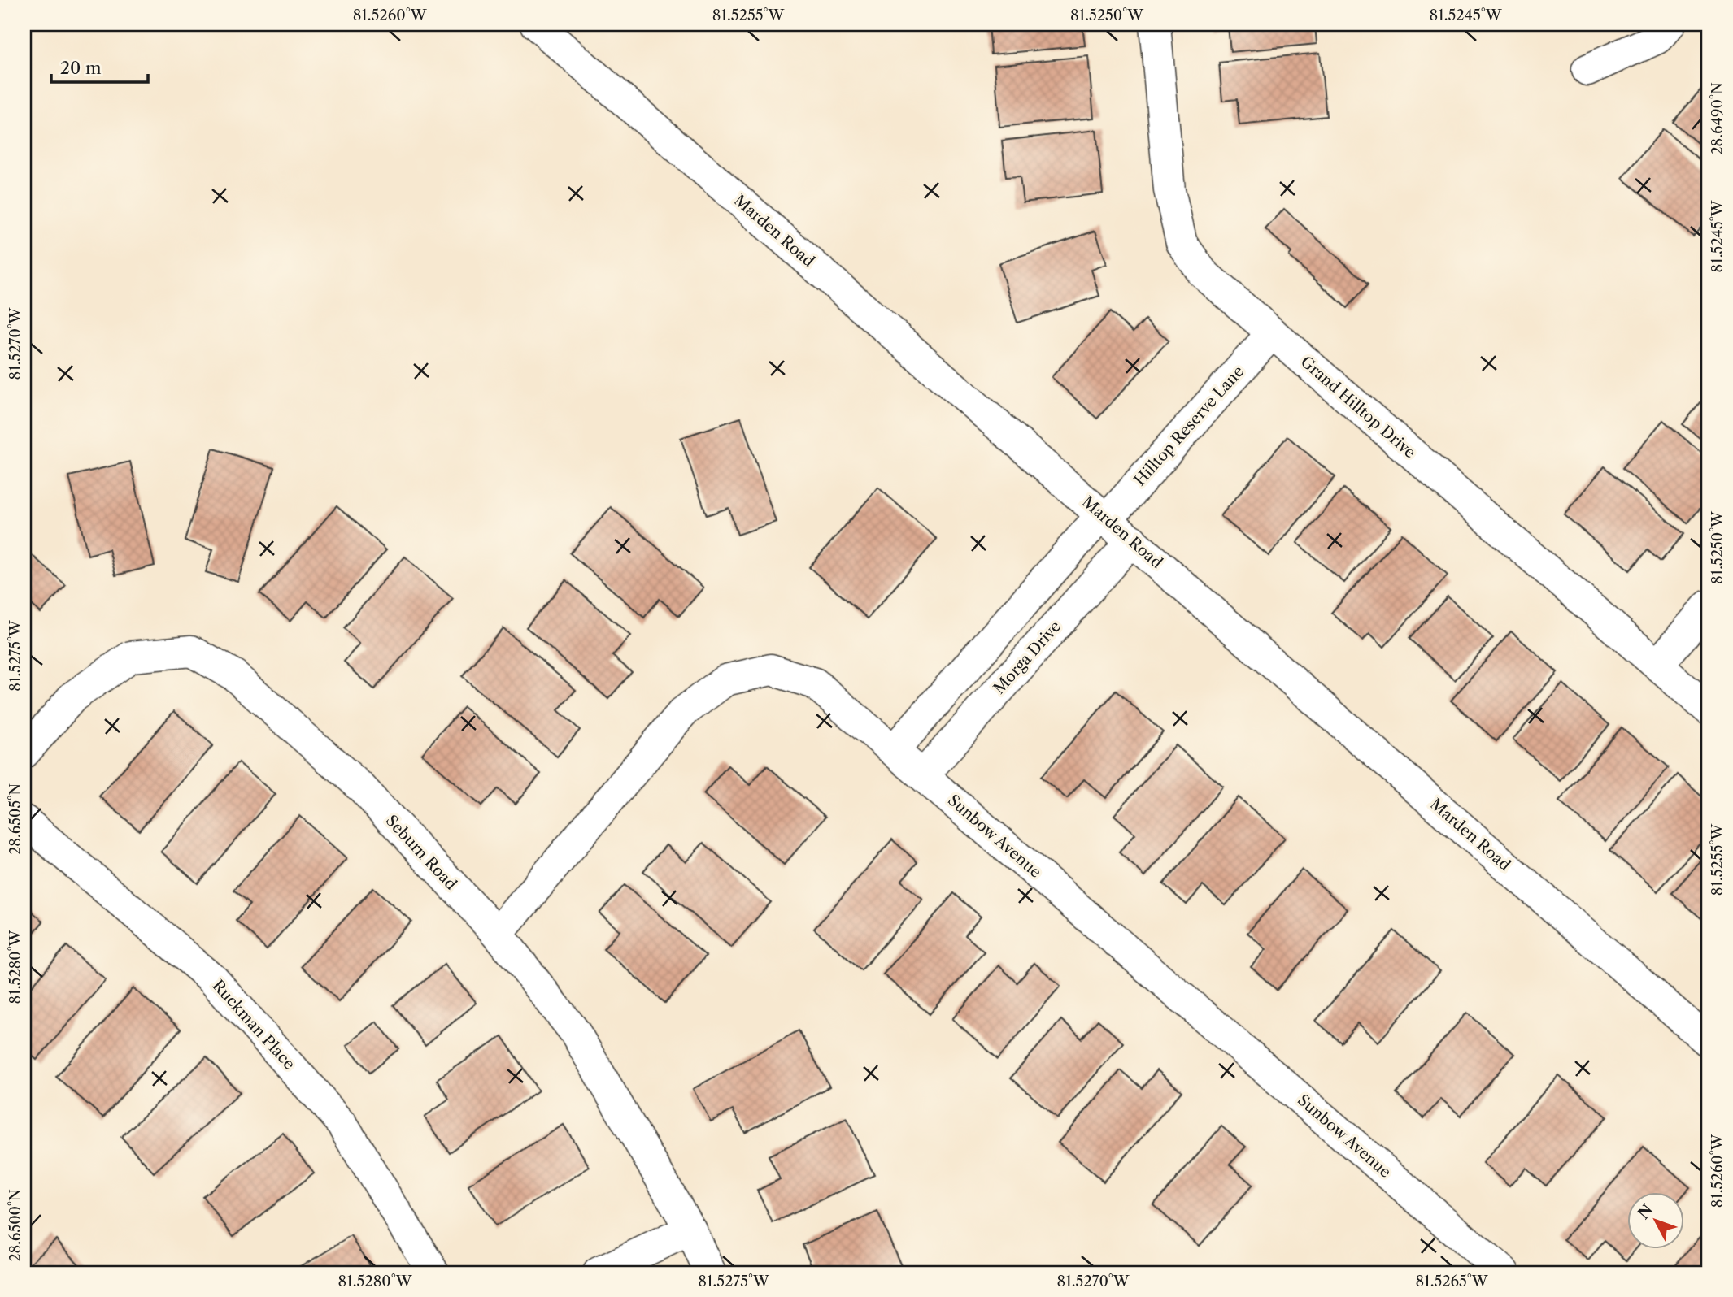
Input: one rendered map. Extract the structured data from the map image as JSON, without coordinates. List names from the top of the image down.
{
  "streets": {
    "street": [
      "Marden Road",
      "Grand Hilltop Drive",
      "Hilltop Reserve Lane",
      "Morga Drive",
      "Sunbow Avenue",
      "Seburn Road",
      "Ruckman Place"
    ]
  },
  "crossings": [
    ["Marden Road", "Hilltop Reserve Lane"],
    ["Marden Road", "Morga Drive"],
    ["Grand Hilltop Drive", "Hilltop Reserve Lane"],
    ["Morga Drive", "Sunbow Avenue"],
    ["Sunbow Avenue", "Seburn Road"]
  ],
  "scale_bar": "20 m",
  "north": "top left",
  "coordinates": [
    "81.5260°W",
    "81.5255°W",
    "81.5250°W",
    "81.5245°W",
    "28.6490°N",
    "81.5270°W",
    "81.5275°W",
    "28.6505°N",
    "81.5280°W",
    "28.6500°N",
    "81.5265°W"
  ]
}
